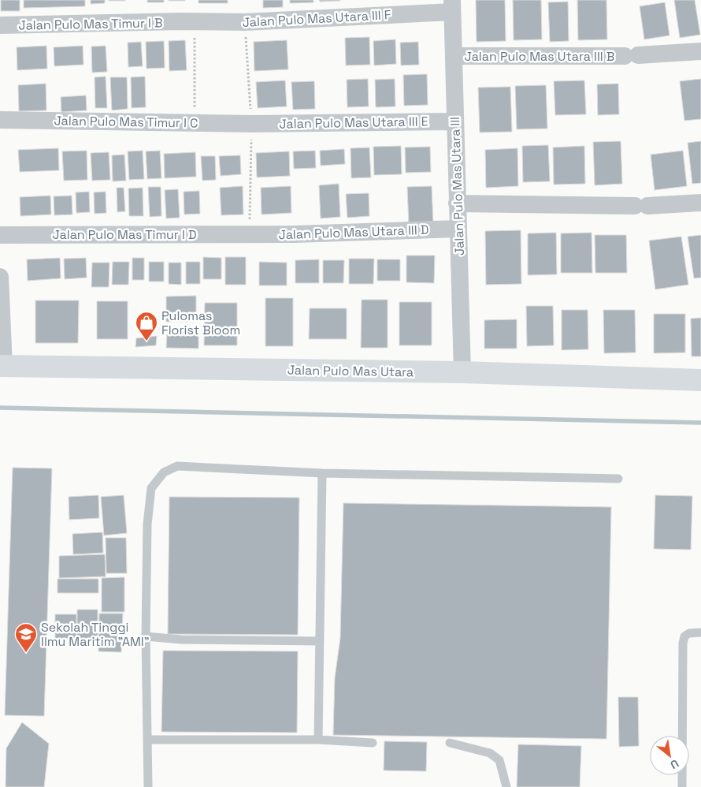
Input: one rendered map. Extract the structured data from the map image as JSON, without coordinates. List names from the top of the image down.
{
  "streets": {
    "street": [
      "Jalan Pulo Mas Utara III F",
      "Jalan Pulo Mas Timur I B",
      "Jalan Pulo Mas Utara III B",
      "Jalan Pulo Mas Timur I C",
      "Jalan Pulo Mas Utara III E",
      "Jalan Pulo Mas Utara III",
      "Jalan Pulo Mas Utara III D",
      "Jalan Pulo Mas Timur I D",
      "Jalan Pulo Mas Utara"
    ]
  },
  "crossings": [
    ["Jalan Pulo Mas Utara III F", "Jalan Pulo Mas Timur I B"],
    ["Jalan Pulo Mas Utara III F", "Jalan Pulo Mas Utara III"],
    ["Jalan Pulo Mas Utara III B", "Jalan Pulo Mas Utara III"],
    ["Jalan Pulo Mas Timur I C", "Jalan Pulo Mas Utara III E"],
    ["Jalan Pulo Mas Utara III E", "Jalan Pulo Mas Utara III"],
    ["Jalan Pulo Mas Utara III", "Jalan Pulo Mas Utara III D"],
    ["Jalan Pulo Mas Utara III", "Jalan Pulo Mas Utara"],
    ["Jalan Pulo Mas Utara III D", "Jalan Pulo Mas Timur I D"]
  ],
  "places": {
    "shop": ["Pulomas Florist Bloom"],
    "school or university": ["Sekolah Tinggi Ilmu Maritim \"AMI\""]
  },
  "north": "bottom right"
}
